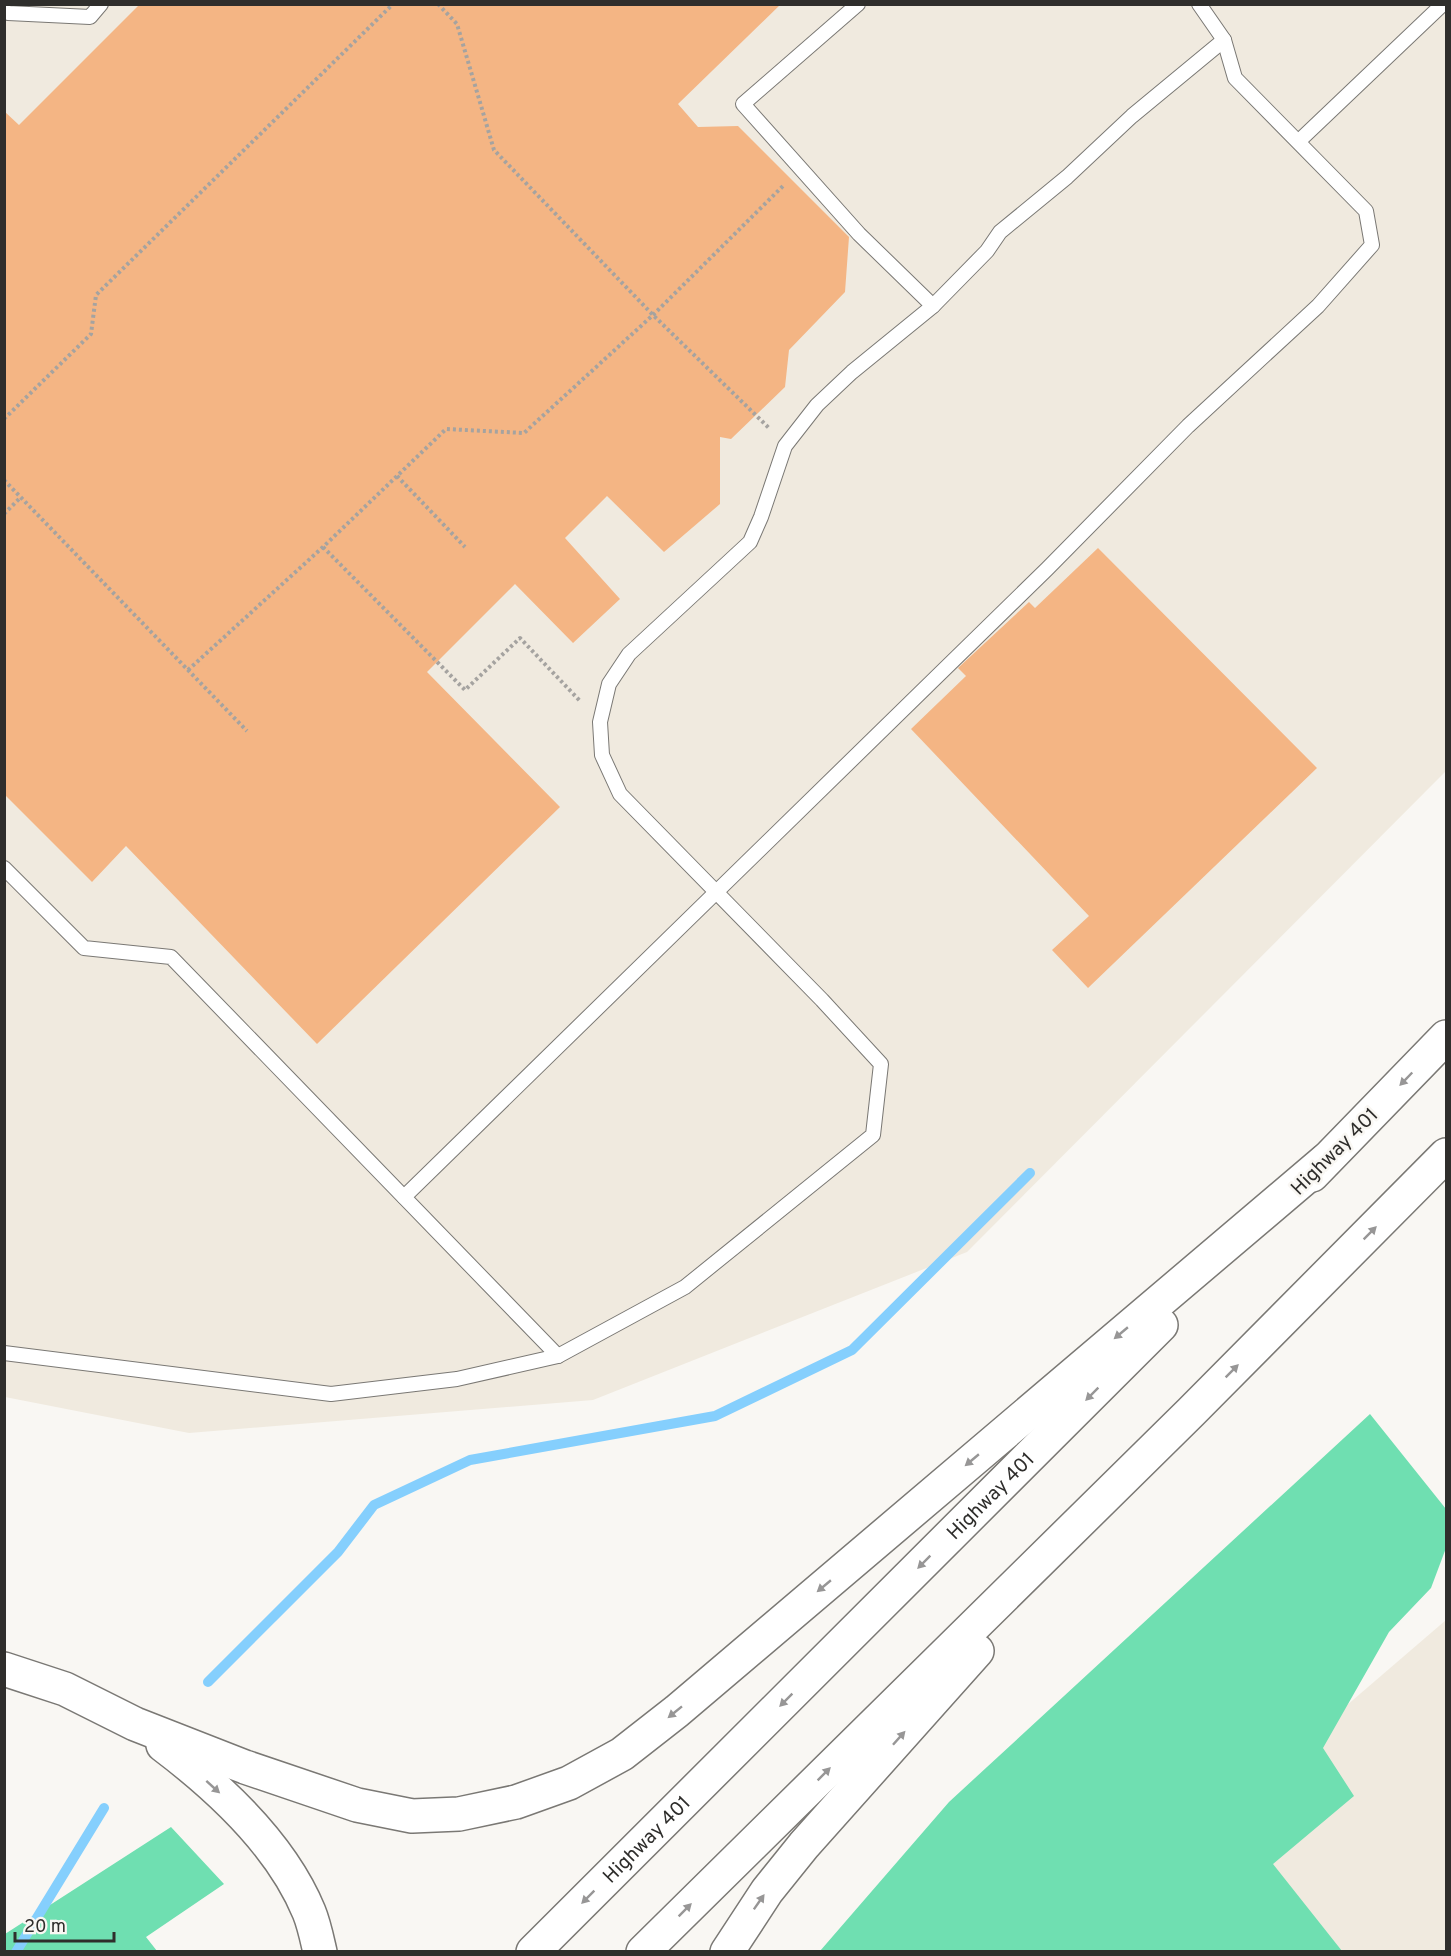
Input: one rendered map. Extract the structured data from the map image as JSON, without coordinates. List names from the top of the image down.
{
  "streets": {
    "highway": ["Highway 401"]
  },
  "scale_bar": "20 m"
}
